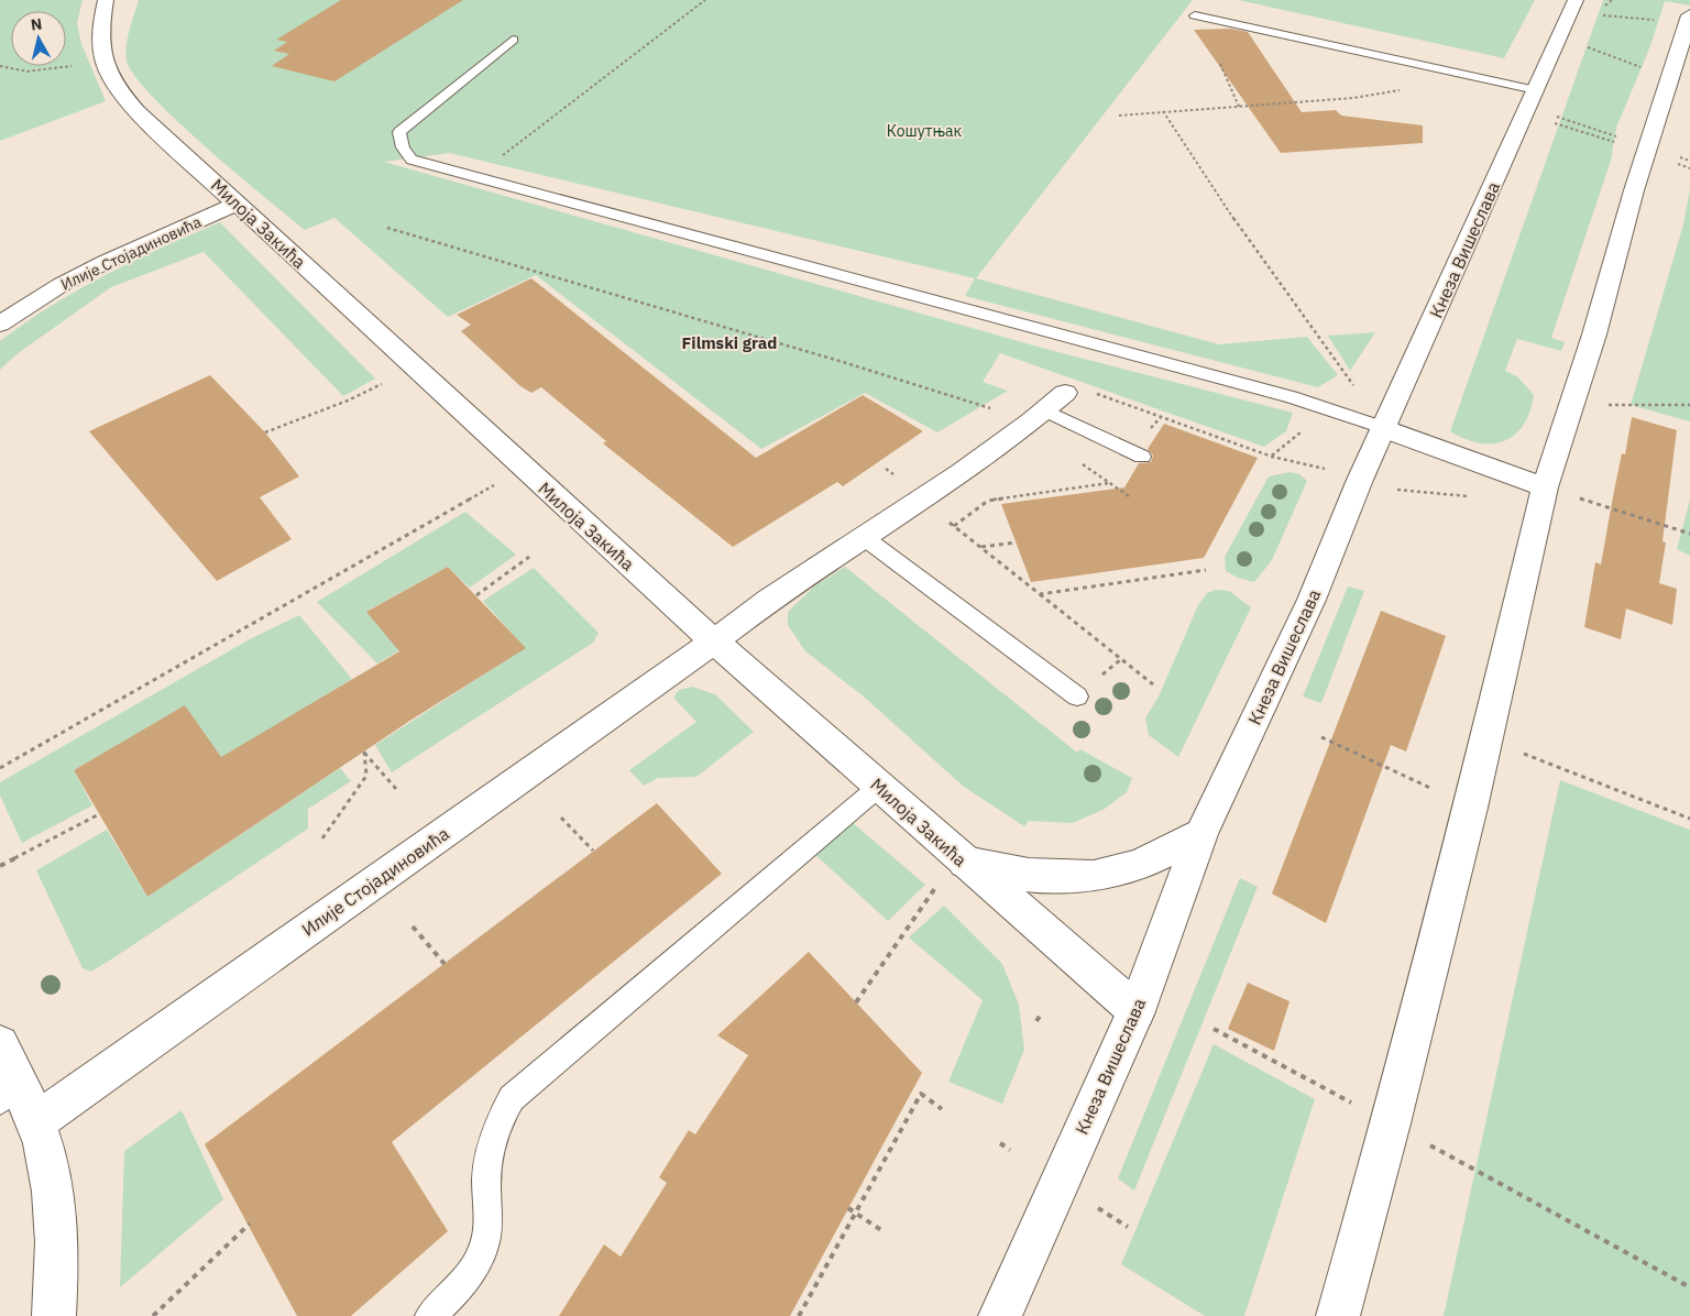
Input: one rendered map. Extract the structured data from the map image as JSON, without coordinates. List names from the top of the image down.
{
  "streets": {
    "street": ["Милоја Закића", "Кнеза Вишеслава", "Илије Стојадиновића"]
  },
  "crossings": [
    ["Милоја Закића", "Кнеза Вишеслава"],
    ["Милоја Закића", "Илије Стојадиновића"]
  ],
  "districts": ["Filmski grad"],
  "parks": ["Кошутњак"],
  "north": "top"
}
